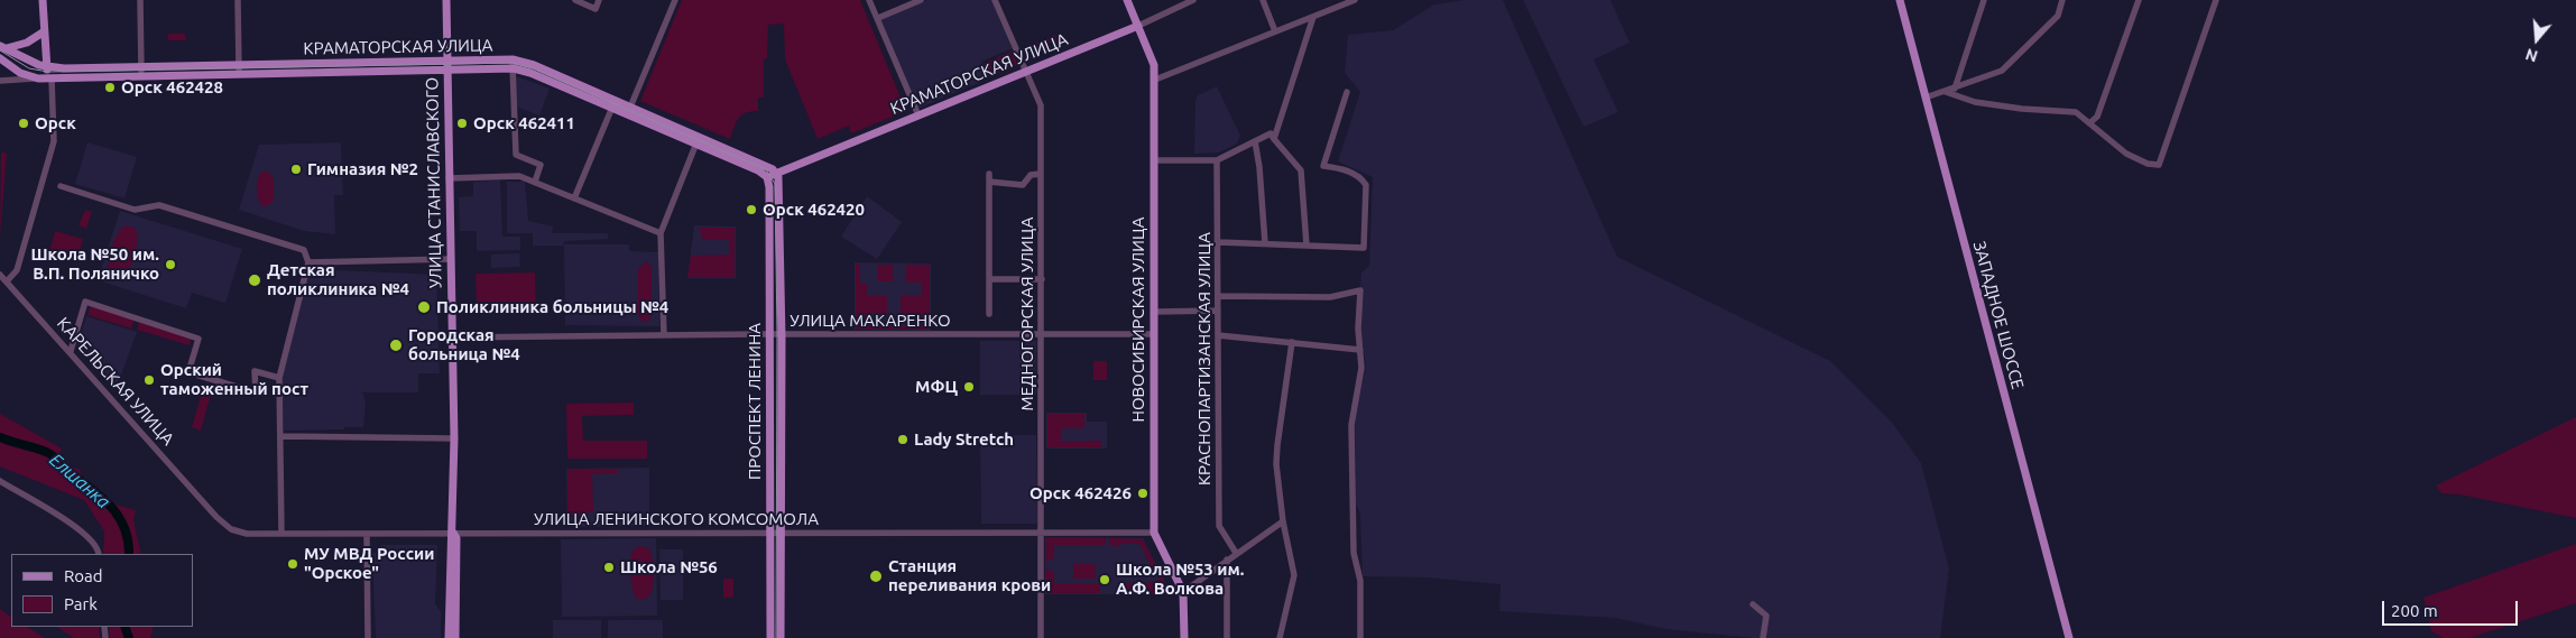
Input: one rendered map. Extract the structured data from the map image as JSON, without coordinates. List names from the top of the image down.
{
  "streets": {
    "main road": [
      "КРАМАТОРСКАЯ УЛИЦА",
      "УЛИЦА СТАНИСЛАВСКОГО",
      "ЗАПАДНОЕ ШОССЕ",
      "НОВОСИБИРСКАЯ УЛИЦА",
      "ПРОСПЕКТ ЛЕНИНА"
    ],
    "street": [
      "МЕДНОГОРСКАЯ УЛИЦА",
      "УЛИЦА МАКАРЕНКО",
      "КРАСНОПАРТИЗАНСКАЯ УЛИЦА",
      "КАРЕЛЬСКАЯ УЛИЦА",
      "УЛИЦА ЛЕНИНСКОГО КОМСОМОЛА"
    ]
  },
  "crossings": [
    ["КРАМАТОРСКАЯ УЛИЦА", "УЛИЦА СТАНИСЛАВСКОГО"],
    ["КРАМАТОРСКАЯ УЛИЦА", "МЕДНОГОРСКАЯ УЛИЦА"],
    ["КРАМАТОРСКАЯ УЛИЦА", "НОВОСИБИРСКАЯ УЛИЦА"],
    ["КРАМАТОРСКАЯ УЛИЦА", "ПРОСПЕКТ ЛЕНИНА"],
    ["УЛИЦА СТАНИСЛАВСКОГО", "УЛИЦА МАКАРЕНКО"],
    ["УЛИЦА СТАНИСЛАВСКОГО", "УЛИЦА ЛЕНИНСКОГО КОМСОМОЛА"],
    ["МЕДНОГОРСКАЯ УЛИЦА", "УЛИЦА МАКАРЕНКО"],
    ["МЕДНОГОРСКАЯ УЛИЦА", "УЛИЦА ЛЕНИНСКОГО КОМСОМОЛА"],
    ["НОВОСИБИРСКАЯ УЛИЦА", "УЛИЦА МАКАРЕНКО"],
    ["НОВОСИБИРСКАЯ УЛИЦА", "УЛИЦА ЛЕНИНСКОГО КОМСОМОЛА"],
    ["УЛИЦА МАКАРЕНКО", "ПРОСПЕКТ ЛЕНИНА"],
    ["КАРЕЛЬСКАЯ УЛИЦА", "УЛИЦА ЛЕНИНСКОГО КОМСОМОЛА"],
    ["ПРОСПЕКТ ЛЕНИНА", "УЛИЦА ЛЕНИНСКОГО КОМСОМОЛА"]
  ],
  "water": ["Елшанка"],
  "places": [
    "Орск 462428",
    "Орск",
    "Орск 462411",
    "Гимназия №2",
    "Орск 462420",
    "Школа №50 им. В.П. Поляничко",
    "Детская поликлиника №4",
    "Поликлиника больницы №4",
    "Городская больница №4",
    "Орский таможенный пост",
    "МФЦ",
    "Lady Stretch",
    "Орск 462426",
    "МУ МВД России \"Орское\"",
    "Школа №56",
    "Станция переливания крови",
    "Школа №53 им. А.Ф. Волкова"
  ],
  "legend": ["Road", "Park"],
  "scale_bar": "200 m",
  "north": "bottom"
}
